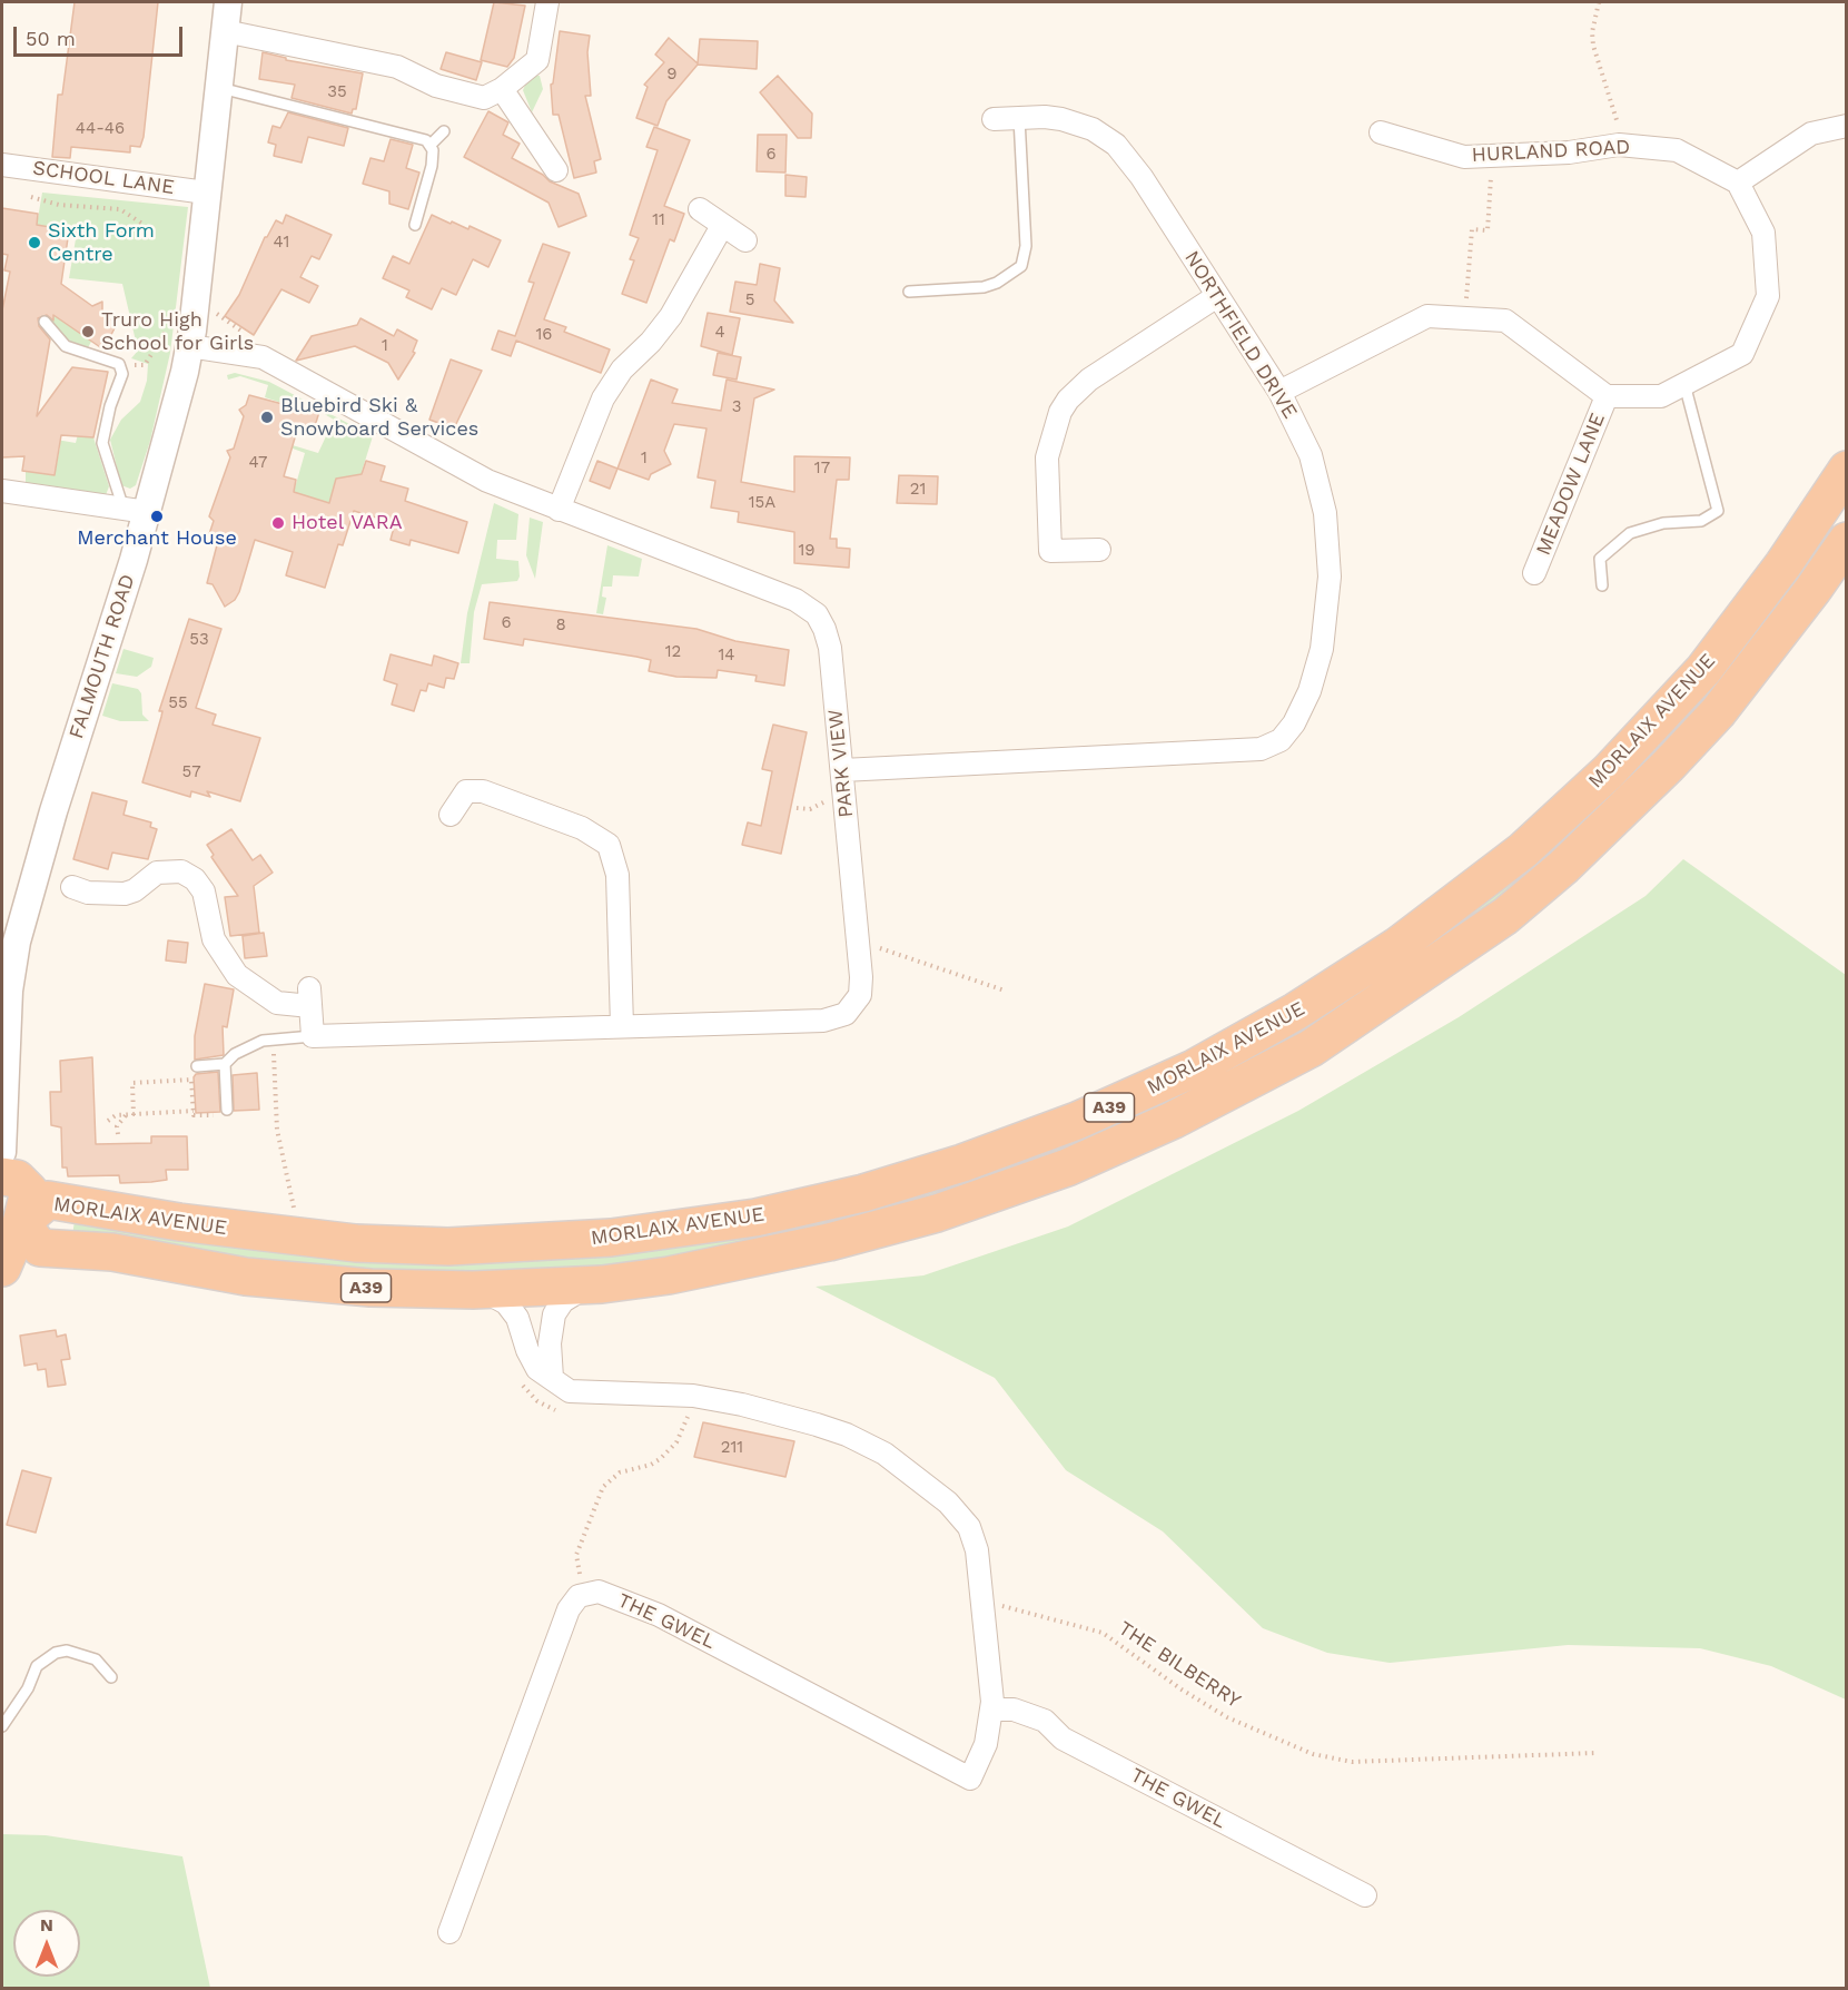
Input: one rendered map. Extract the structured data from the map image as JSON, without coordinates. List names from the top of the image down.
{
  "streets": {
    "highway": ["MORLAIX AVENUE", "A39"],
    "street": [
      "HURLAND ROAD",
      "SCHOOL LANE",
      "NORTHFIELD DRIVE",
      "MEADOW LANE",
      "FALMOUTH ROAD",
      "PARK VIEW",
      "THE GWEL"
    ],
    "path": ["THE BILBERRY"]
  },
  "crossings": [
    ["SCHOOL LANE", "FALMOUTH ROAD"],
    ["NORTHFIELD DRIVE", "PARK VIEW"],
    ["FALMOUTH ROAD", "PARK VIEW"],
    ["MORLAIX AVENUE", "A39"],
    ["MORLAIX AVENUE", "THE GWEL"],
    ["THE GWEL", "THE BILBERRY"]
  ],
  "places": [
    "Sixth Form Centre",
    "Truro High School for Girls",
    "Bluebird Ski & Snowboard Services",
    "Merchant House",
    "Hotel VARA"
  ],
  "house_numbers": [
    "9",
    "35",
    "44-46",
    "6",
    "11",
    "41",
    "5",
    "4",
    "16",
    "1",
    "3",
    "1",
    "47",
    "17",
    "21",
    "15A",
    "19",
    "6",
    "8",
    "53",
    "12",
    "14",
    "55",
    "57",
    "211"
  ],
  "scale_bar": "50 m",
  "north": "top"
}
